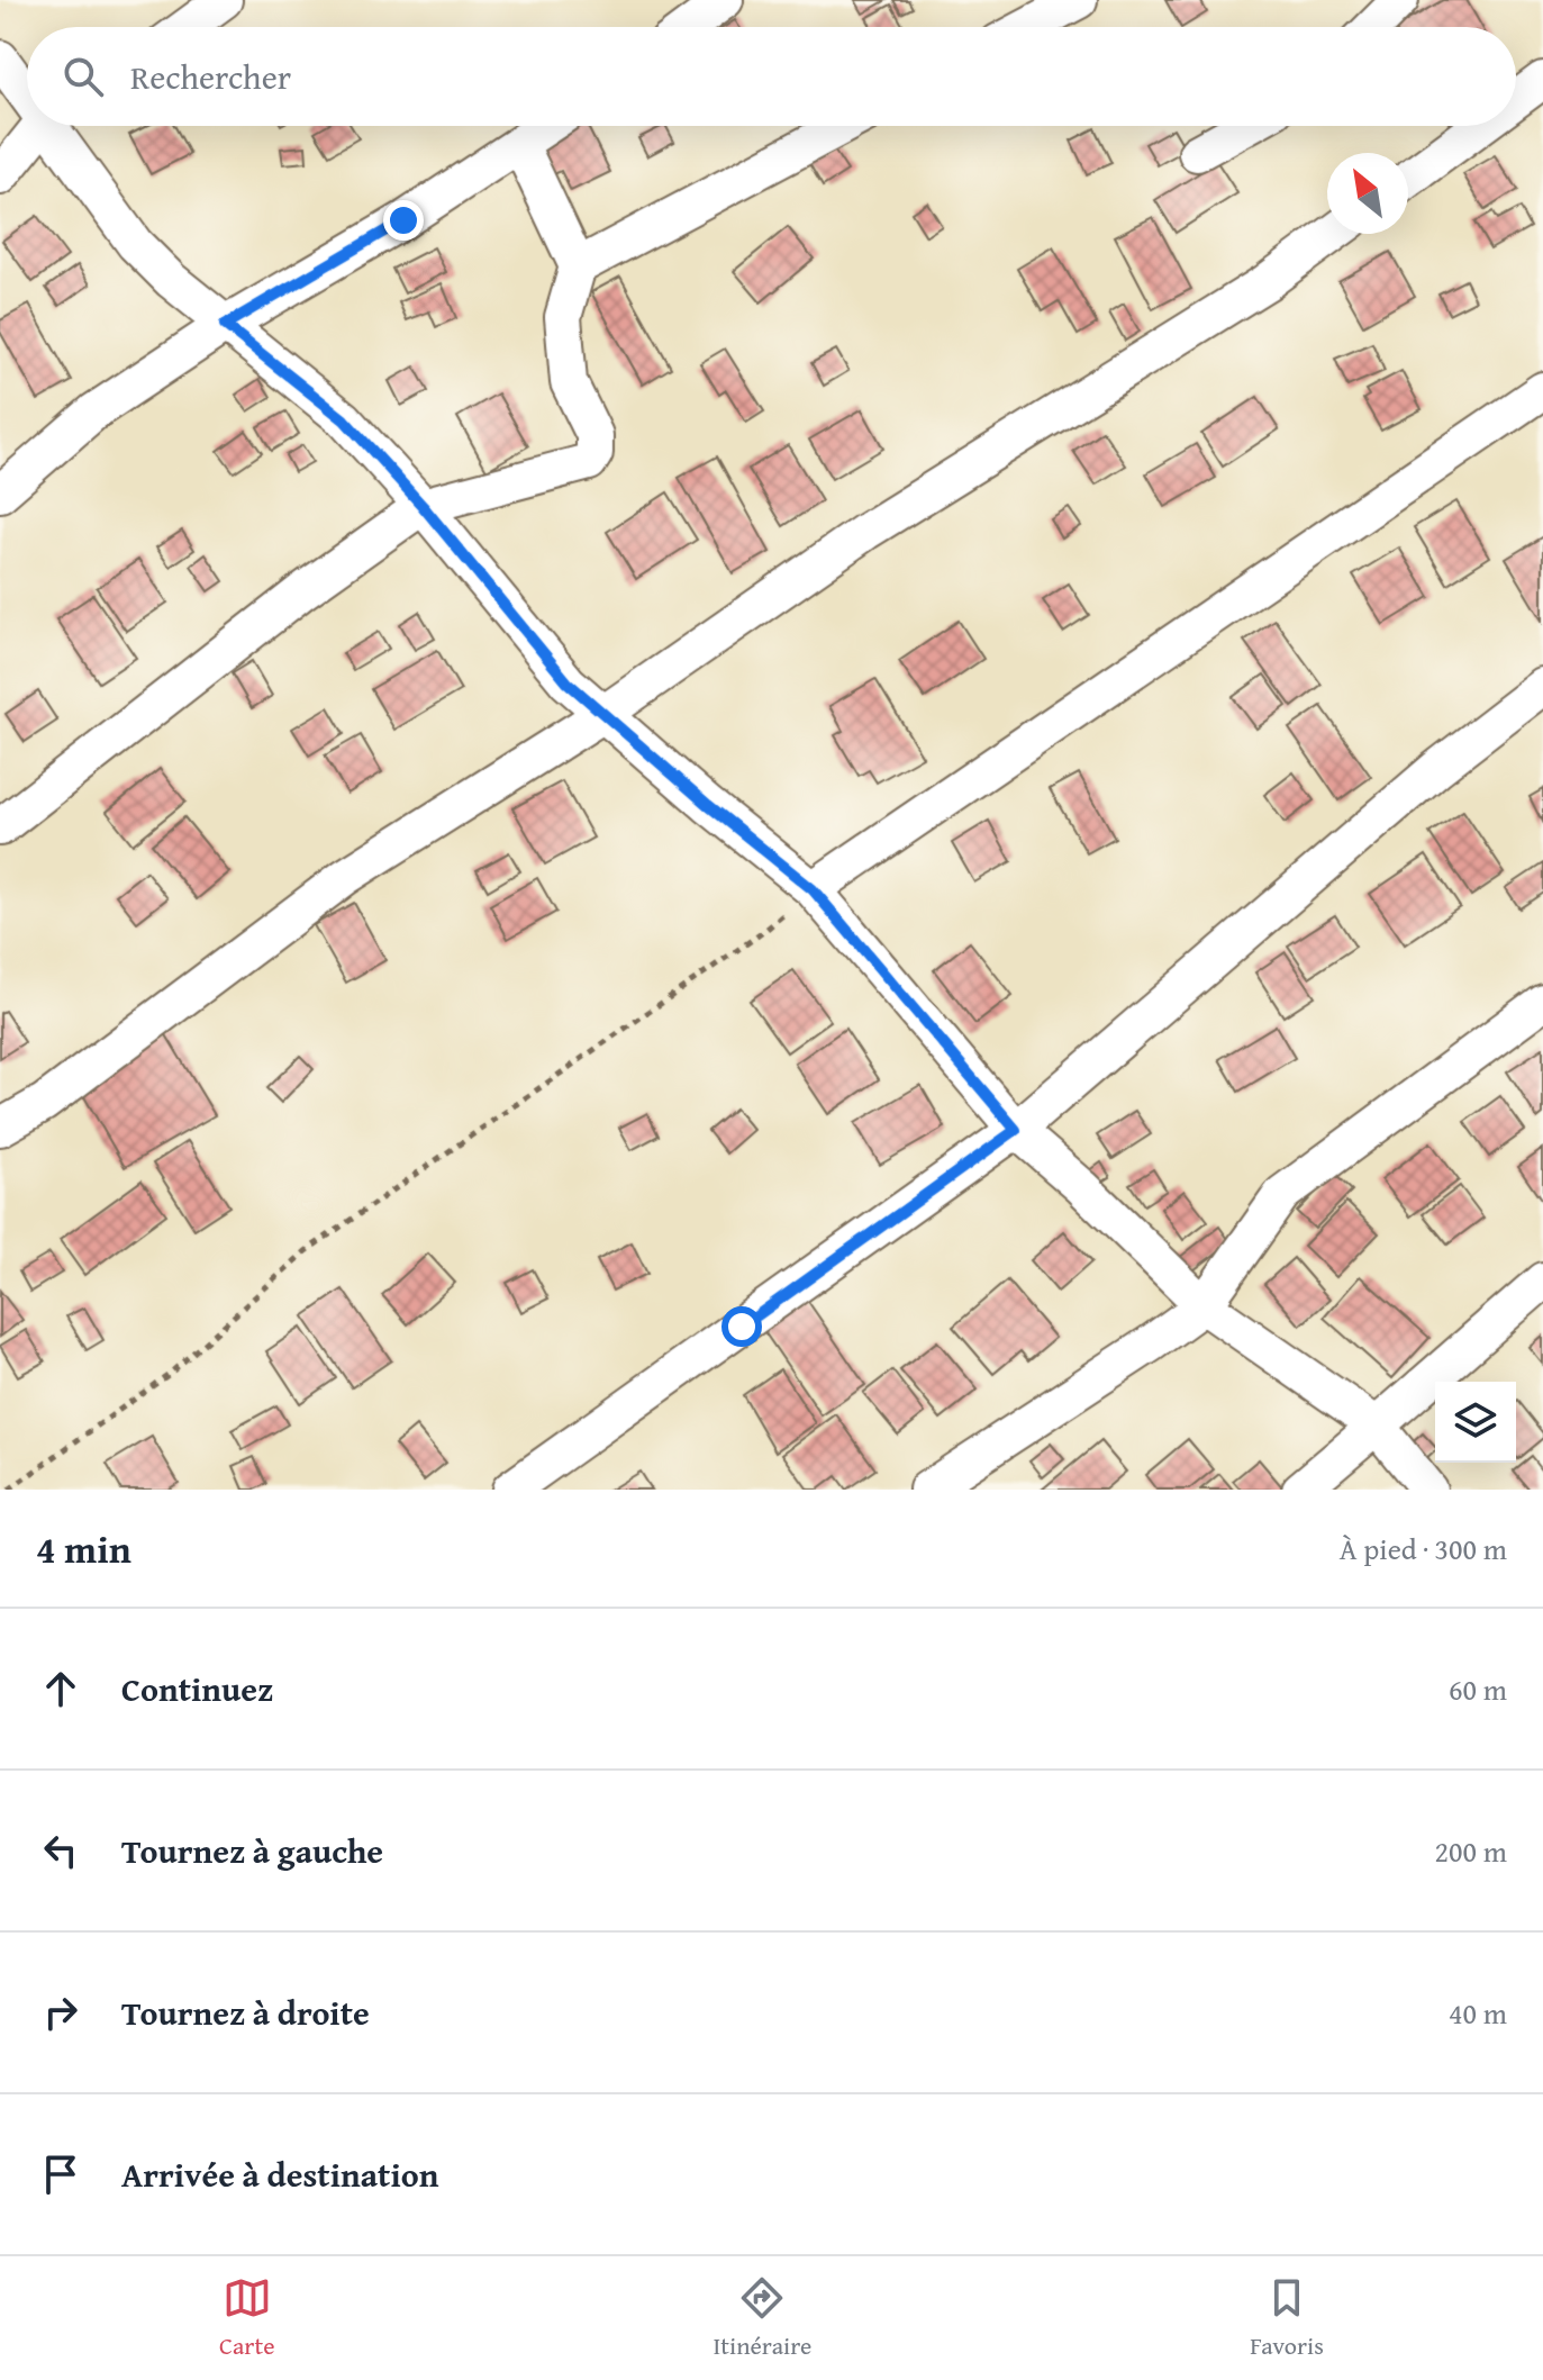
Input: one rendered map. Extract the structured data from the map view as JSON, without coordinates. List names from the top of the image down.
{
  "north": "top left",
  "page": {
    "search": "Rechercher",
    "heading": ["4 min", "À pied · 300 m"],
    "list": [
      ["Continuez", "60 m"],
      ["Tournez à gauche", "200 m"],
      ["Tournez à droite", "40 m"],
      "Arrivée à destination"
    ],
    "nav": ["Carte", "Itinéraire", "Favoris"]
  }
}
